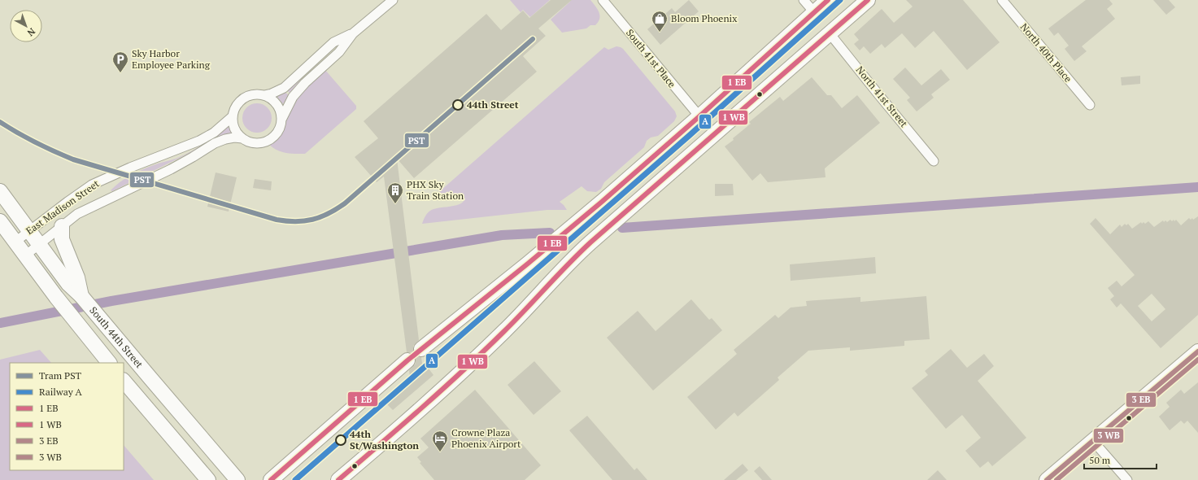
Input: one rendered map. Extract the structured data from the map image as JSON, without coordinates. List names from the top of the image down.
{
  "streets": {
    "main road": ["South 44th Street"],
    "street": [
      "North 40th Place",
      "South 41st Place",
      "North 41st Street",
      "East Madison Street"
    ]
  },
  "crossings": [
    ["East Madison Street", "South 44th Street"]
  ],
  "places": {
    "shop": ["Bloom Phoenix"],
    "parking": ["Sky Harbor Employee Parking"],
    "other": ["44th Street", "44th St/Washington"],
    "building": ["PHX Sky Train Station"],
    "hotel": ["Crowne Plaza Phoenix Airport"]
  },
  "lines": ["rail line A", "tram line PST"],
  "legend": [
    "Tram PST",
    "Railway A",
    "1 EB",
    "1 WB",
    "3 EB",
    "3 WB"
  ],
  "scale_bar": "50 m",
  "north": "bottom right"
}
